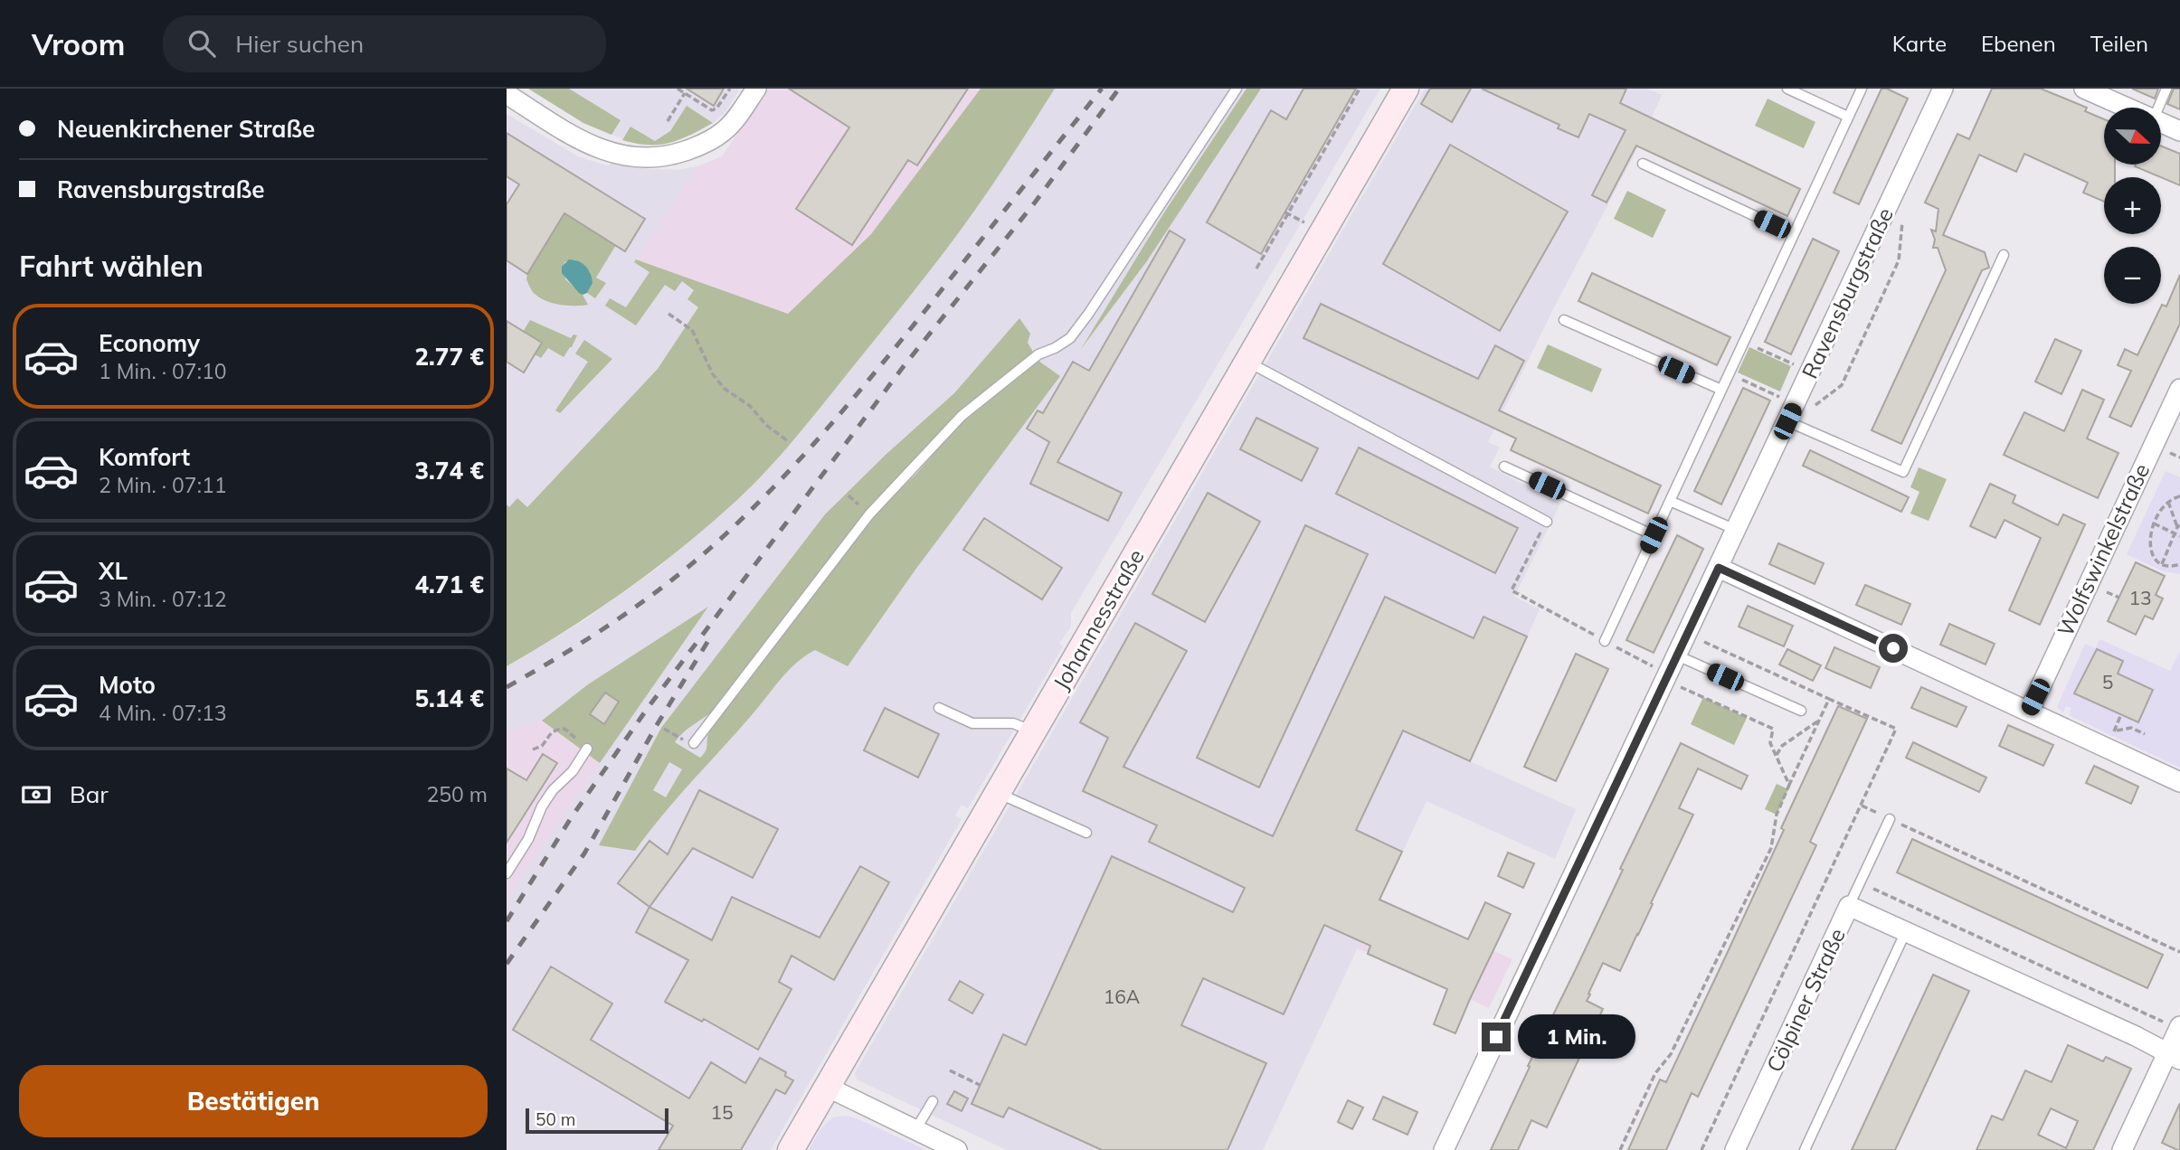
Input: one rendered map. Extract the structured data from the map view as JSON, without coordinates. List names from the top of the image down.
{
  "streets": {
    "main road": ["Johannesstraße"],
    "street": ["Ravensburgstraße", "Wolfswinkelstraße", "Cölpiner Straße"]
  },
  "house_numbers": [
    "13",
    "5",
    "16A",
    "15"
  ],
  "scale_bar": "50 m",
  "north": "right",
  "page": {
    "header": "Vroom",
    "search": "Hier suchen",
    "nav": ["Karte", "Ebenen", "Teilen"],
    "banner": ["Neuenkirchener Straße", "Ravensburgstraße"],
    "map_buttons": ["+", "−"],
    "heading": "Fahrt wählen",
    "list": [
      {
        "name": "Economy",
        "note": "1 Min. · 07:10",
        "value": "2.77 €"
      },
      {
        "name": "Komfort",
        "note": "2 Min. · 07:11",
        "value": "3.74 €"
      },
      {
        "name": "XL",
        "note": "3 Min. · 07:12",
        "value": "4.71 €"
      },
      {
        "name": "Moto",
        "note": "4 Min. · 07:13",
        "value": "5.14 €"
      }
    ],
    "pay": ["Bar", "250 m"],
    "bubble": "1 Min.",
    "buttons": "Bestätigen",
    "scale": "50 m"
  }
}
